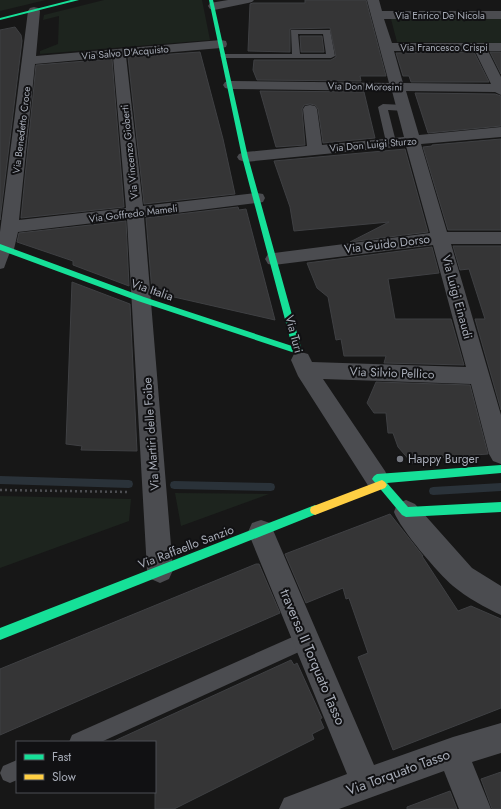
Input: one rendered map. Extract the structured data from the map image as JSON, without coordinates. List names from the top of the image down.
{
  "streets": {
    "street": [
      "Via Enrico De Nicola",
      "Via Francesco Crispi",
      "Via Salvo D'Acquisto",
      "Via Don Morosini",
      "Via Benedetto Croce",
      "Via Don Luigi Sturzo",
      "Via Vincenzo Gioberti",
      "Via Goffredo Mameli",
      "Via Guido Dorso",
      "Via Italia",
      "Via Luigi Einaudi",
      "Via Turi",
      "Via Silvio Pellico",
      "Via Martiri delle Foibe",
      "Via Raffaello Sanzio",
      "traversa II Torquato Tasso",
      "Via Torquato Tasso"
    ]
  },
  "crossings": [
    ["Via Enrico De Nicola", "Via Luigi Einaudi"],
    ["Via Francesco Crispi", "Via Luigi Einaudi"],
    ["Via Salvo D'Acquisto", "Via Benedetto Croce"],
    ["Via Salvo D'Acquisto", "Via Vincenzo Gioberti"],
    ["Via Salvo D'Acquisto", "Via Turi"],
    ["Via Don Morosini", "Via Luigi Einaudi"],
    ["Via Don Morosini", "Via Turi"],
    ["Via Benedetto Croce", "Via Goffredo Mameli"],
    ["Via Benedetto Croce", "Via Italia"],
    ["Via Don Luigi Sturzo", "Via Luigi Einaudi"],
    ["Via Don Luigi Sturzo", "Via Turi"],
    ["Via Vincenzo Gioberti", "Via Goffredo Mameli"],
    ["Via Vincenzo Gioberti", "Via Italia"],
    ["Via Vincenzo Gioberti", "Via Martiri delle Foibe"],
    ["Via Goffredo Mameli", "Via Turi"],
    ["Via Guido Dorso", "Via Luigi Einaudi"],
    ["Via Guido Dorso", "Via Turi"],
    ["Via Italia", "Via Turi"],
    ["Via Italia", "Via Silvio Pellico"],
    ["Via Italia", "Via Martiri delle Foibe"],
    ["Via Luigi Einaudi", "Via Silvio Pellico"],
    ["Via Turi", "Via Silvio Pellico"],
    ["Via Turi", "Via Raffaello Sanzio"],
    ["Via Martiri delle Foibe", "Via Raffaello Sanzio"],
    ["Via Raffaello Sanzio", "traversa II Torquato Tasso"],
    ["traversa II Torquato Tasso", "Via Torquato Tasso"]
  ],
  "places": ["Happy Burger"],
  "legend": ["Fast", "Slow"]
}
